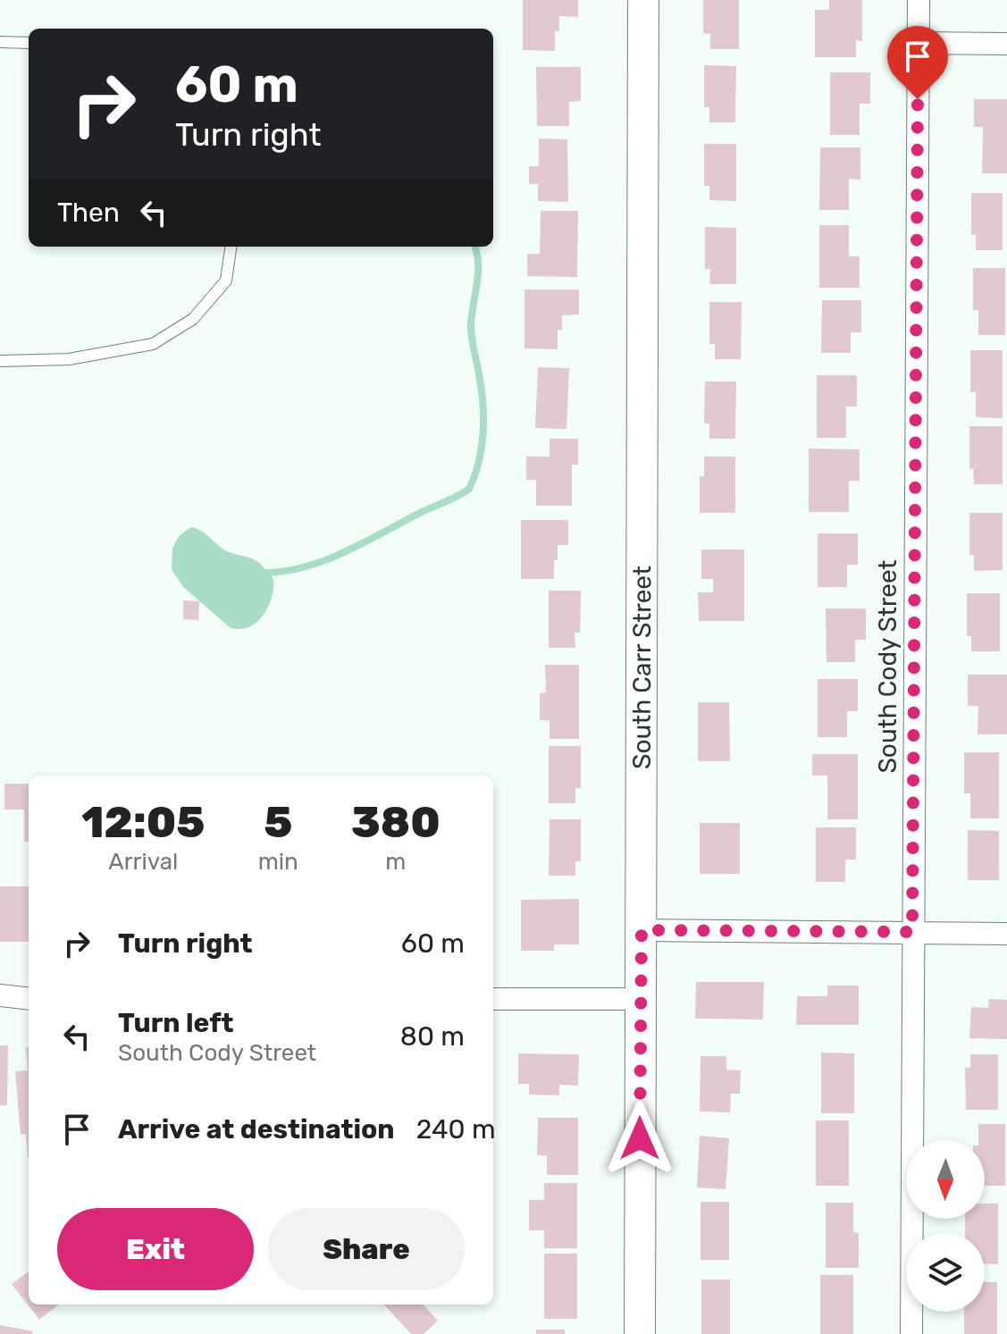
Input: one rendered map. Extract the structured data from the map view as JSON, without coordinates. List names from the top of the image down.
{
  "streets": {
    "street": ["South Cody Street", "South Carr Street"]
  },
  "north": "bottom",
  "page": {
    "turn": ["60 m", "Turn right"],
    "then": "Then",
    "eta": [
      "12:05",
      "Arrival",
      "5",
      "min",
      "380",
      "m"
    ],
    "list": [
      {
        "name": "Turn right",
        "value": "60 m"
      },
      {
        "name": "Turn left",
        "note": "South Cody Street",
        "value": "80 m"
      },
      {
        "name": "Arrive at destination",
        "value": "240 m"
      }
    ],
    "buttons": ["Exit", "Share"]
  }
}
